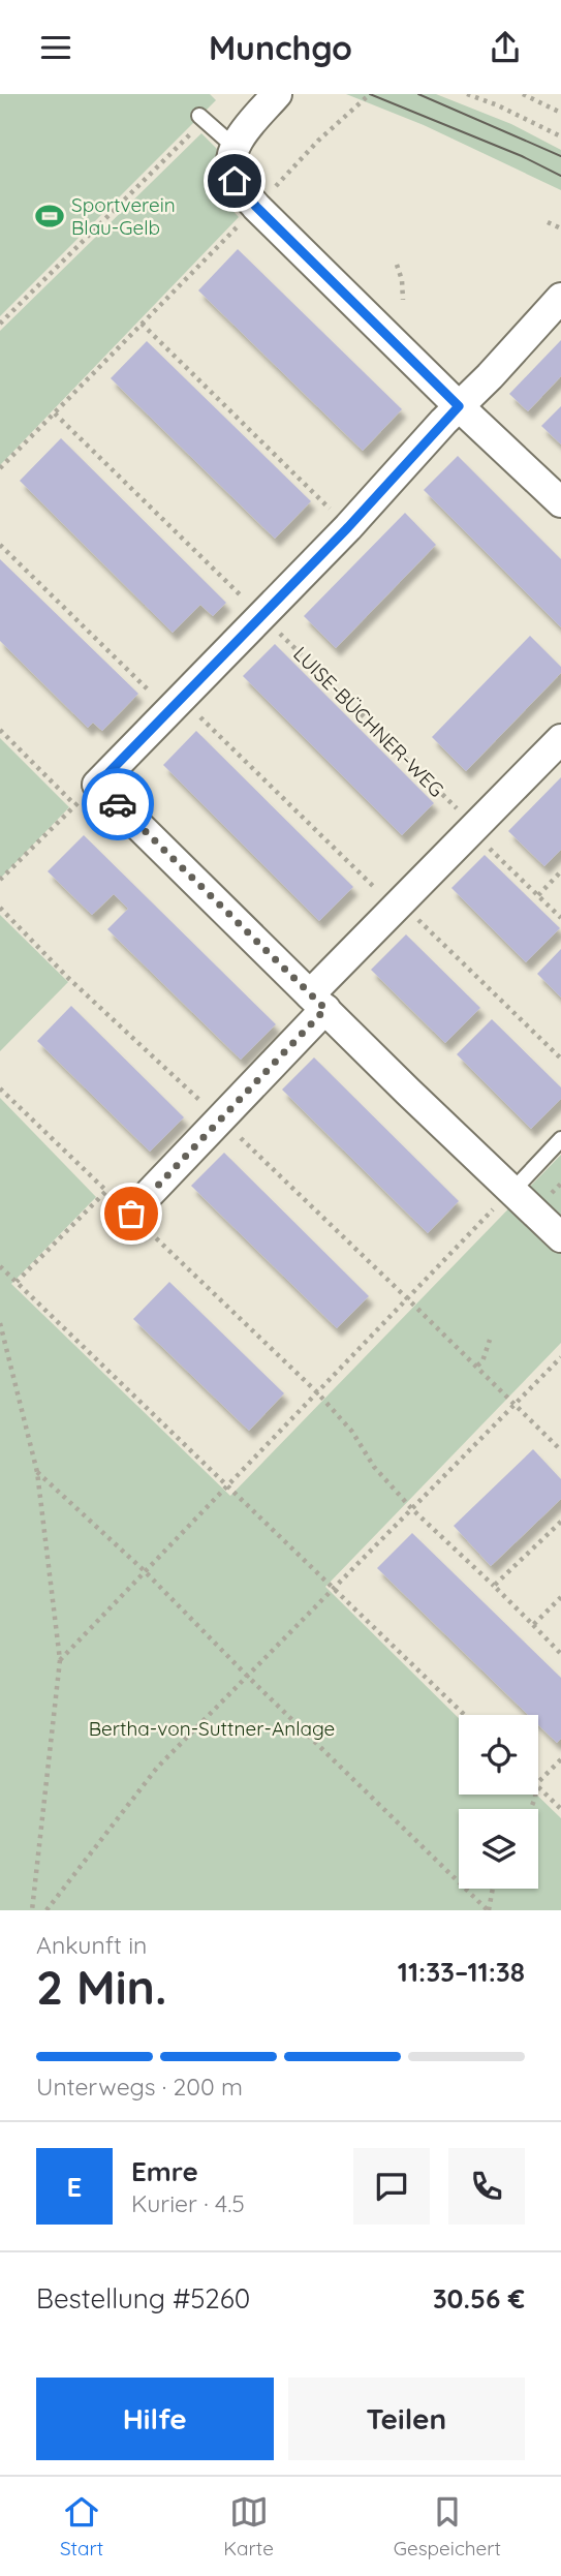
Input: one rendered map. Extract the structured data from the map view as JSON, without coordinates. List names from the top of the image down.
{
  "streets": {
    "path": ["LUISE-BÜCHNER-WEG"]
  },
  "parks": ["Bertha-von-Suttner-Anlage"],
  "places": {
    "sports": ["Sportverein Blau-Gelb"]
  },
  "page": {
    "header": "Munchgo",
    "heading": ["2 Min.", "Ankunft in", "11:33–11:38"],
    "panel": [
      "Emre",
      "Kurier · 4.5",
      "Bestellung #5260",
      "30.56 €"
    ],
    "bar": "Unterwegs · 200 m",
    "round": "E",
    "buttons": ["Hilfe", "Teilen"],
    "tabs": ["Start", "Karte", "Gespeichert"]
  }
}
